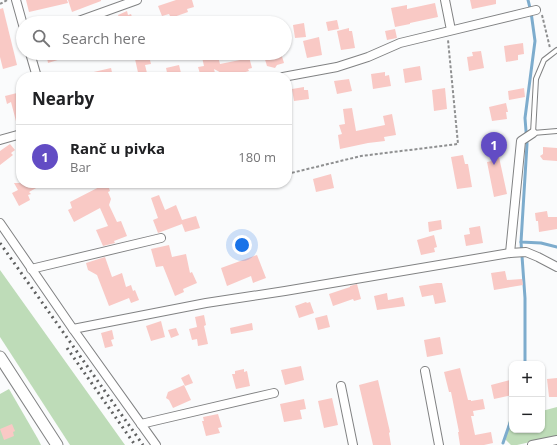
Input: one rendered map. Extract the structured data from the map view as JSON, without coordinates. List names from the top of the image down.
{
  "page": {
    "search": "Search here",
    "heading": "Nearby",
    "list": [
      {
        "mark": "1",
        "name": "Ranč u pivka",
        "note": "Bar",
        "value": "180 m"
      }
    ],
    "pins": "1",
    "map_buttons": ["+", "−"]
  }
}
